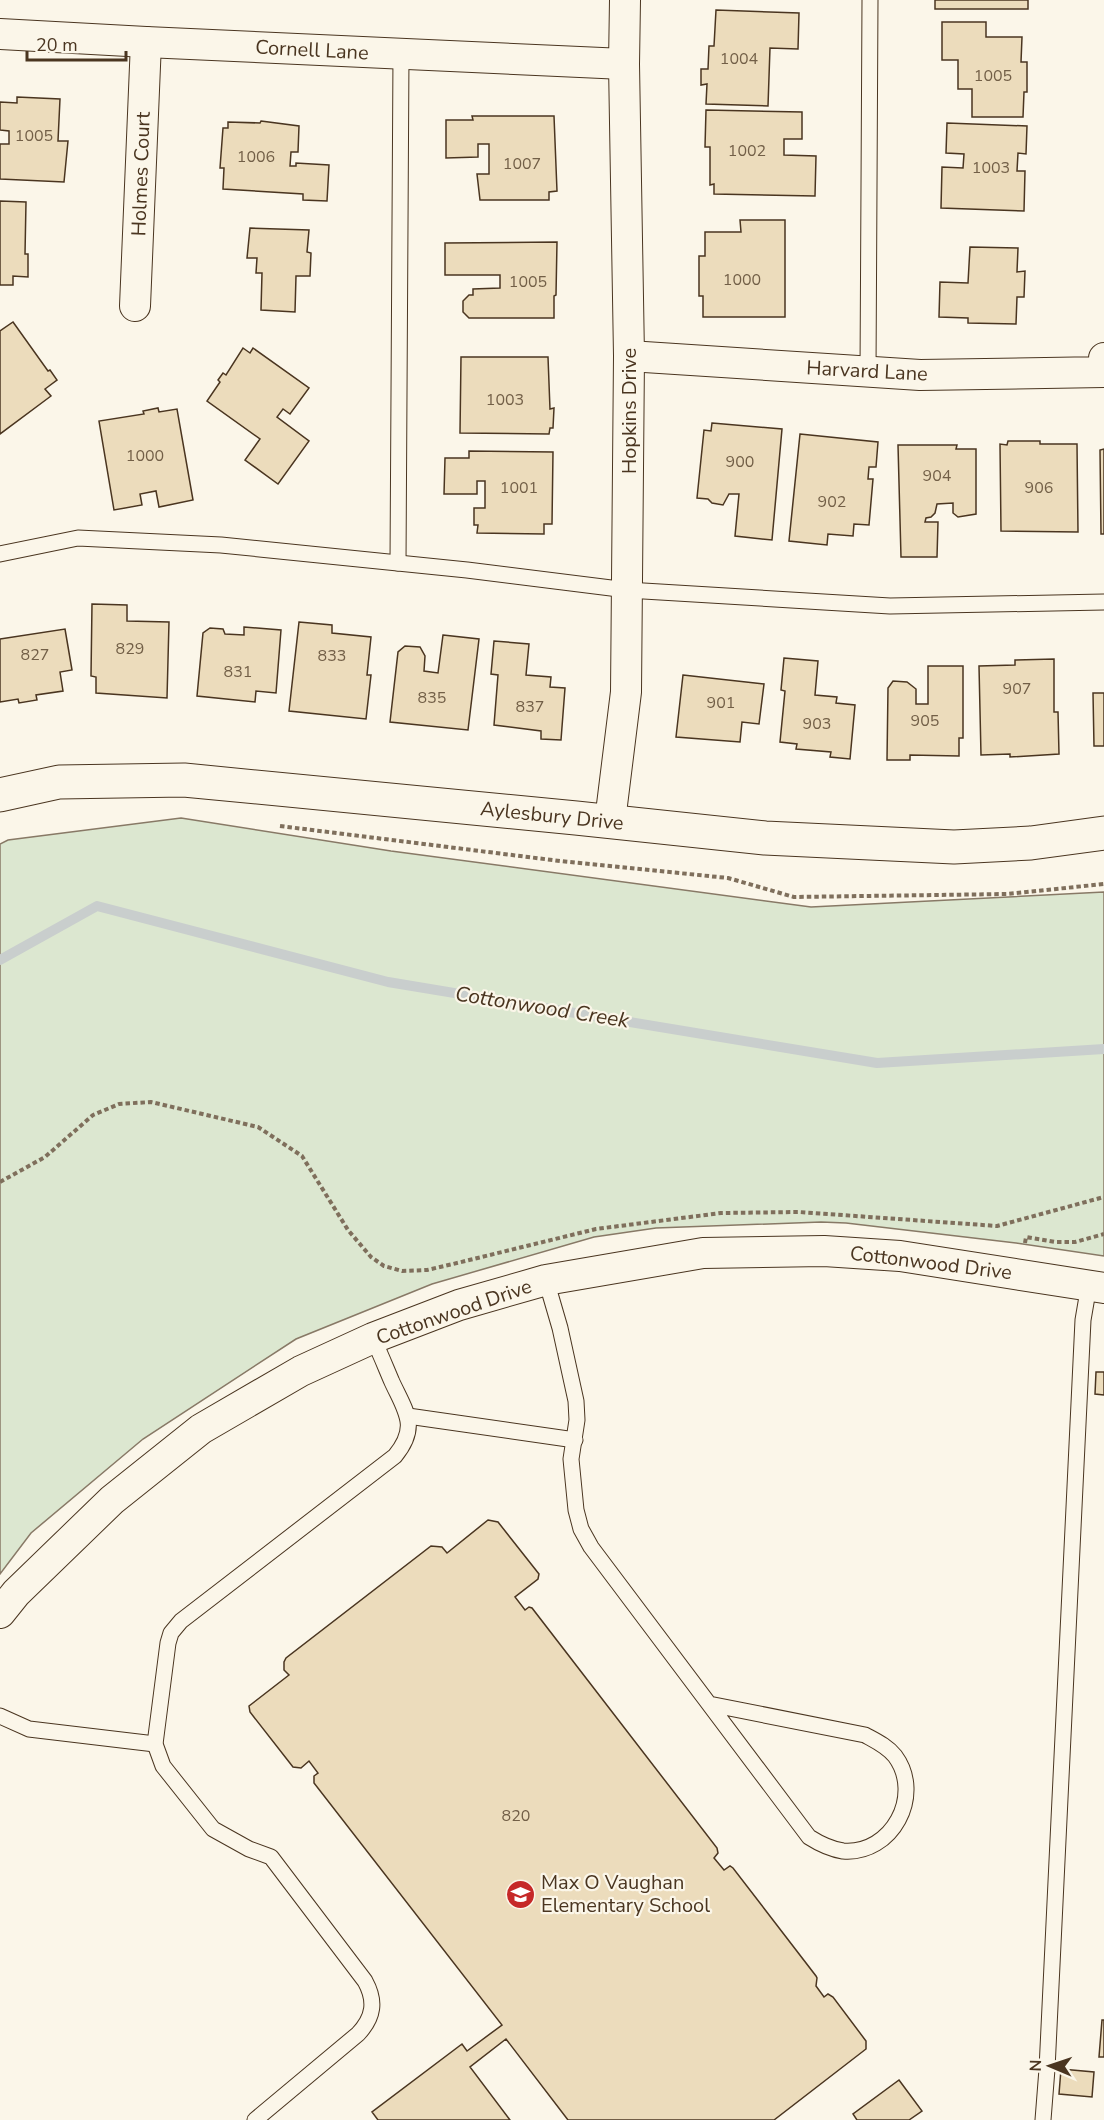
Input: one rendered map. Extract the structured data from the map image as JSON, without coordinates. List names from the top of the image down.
{
  "streets": {
    "street": [
      "Cornell Lane",
      "Holmes Court",
      "Harvard Lane",
      "Hopkins Drive",
      "Aylesbury Drive",
      "Cottonwood Drive"
    ]
  },
  "crossings": [
    ["Cornell Lane", "Holmes Court"],
    ["Cornell Lane", "Hopkins Drive"],
    ["Harvard Lane", "Hopkins Drive"],
    ["Hopkins Drive", "Aylesbury Drive"]
  ],
  "water": ["Cottonwood Creek"],
  "places": {
    "school or university": ["Max O Vaughan Elementary School"]
  },
  "house_numbers": [
    "1004",
    "1005",
    "1005",
    "1002",
    "1006",
    "1007",
    "1003",
    "1000",
    "1005",
    "1003",
    "1000",
    "900",
    "904",
    "1001",
    "906",
    "902",
    "829",
    "827",
    "833",
    "831",
    "907",
    "835",
    "901",
    "837",
    "905",
    "903",
    "820"
  ],
  "scale_bar": "20 m",
  "north": "left"
}
